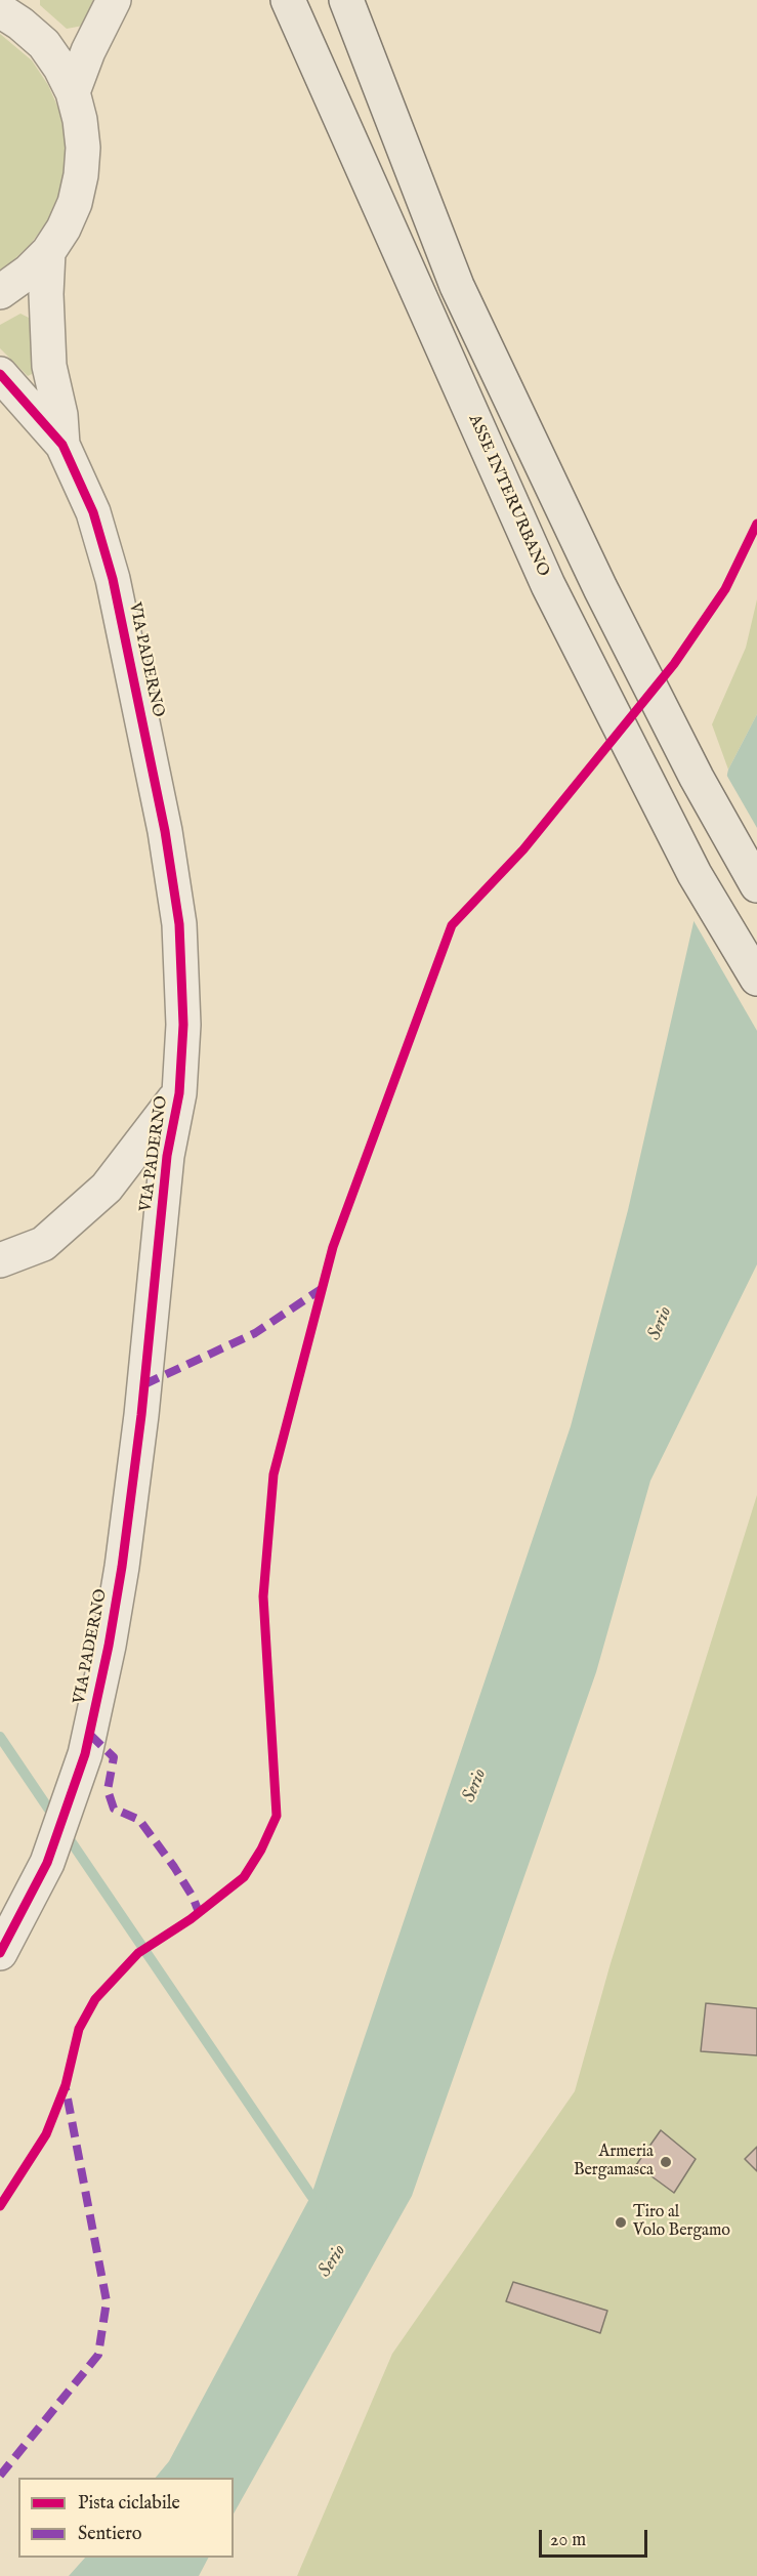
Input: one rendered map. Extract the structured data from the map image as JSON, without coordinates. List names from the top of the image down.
{
  "streets": {
    "highway": ["ASSE INTERURBANO"],
    "street": ["VIA PADERNO"]
  },
  "water": ["Serio"],
  "places": ["Armeria Bergamasca", "Tiro al Volo Bergamo"],
  "legend": ["Pista ciclabile", "Sentiero"],
  "scale_bar": "20 m"
}
